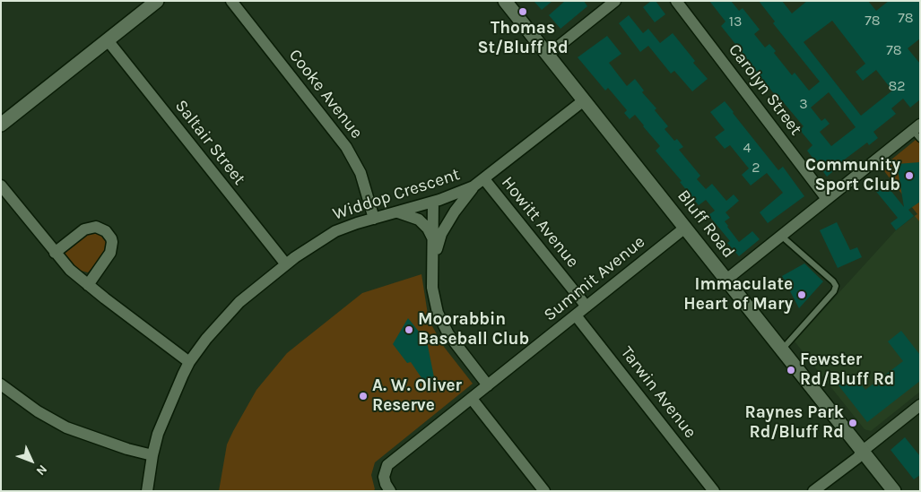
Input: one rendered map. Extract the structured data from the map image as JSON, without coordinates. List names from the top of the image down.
{
  "streets": {
    "main road": ["Bluff Road"],
    "street": [
      "Carolyn Street",
      "Cooke Avenue",
      "Saltair Street",
      "Widdop Crescent",
      "Howitt Avenue",
      "Summit Avenue",
      "Tarwin Avenue"
    ]
  },
  "crossings": [
    ["Cooke Avenue", "Widdop Crescent"],
    ["Saltair Street", "Widdop Crescent"],
    ["Widdop Crescent", "Howitt Avenue"],
    ["Widdop Crescent", "Bluff Road"],
    ["Howitt Avenue", "Summit Avenue"],
    ["Bluff Road", "Summit Avenue"],
    ["Summit Avenue", "Tarwin Avenue"]
  ],
  "places": [
    "Thomas St/Bluff Rd",
    "Community Sport Club",
    "Immaculate Heart of Mary",
    "Moorabbin Baseball Club",
    "Fewster Rd/Bluff Rd",
    "A. W. Oliver Reserve",
    "Raynes Park Rd/Bluff Rd"
  ],
  "house_numbers": [
    "78",
    "78",
    "13",
    "78",
    "82",
    "3",
    "4",
    "2"
  ],
  "north": "bottom right"
}
